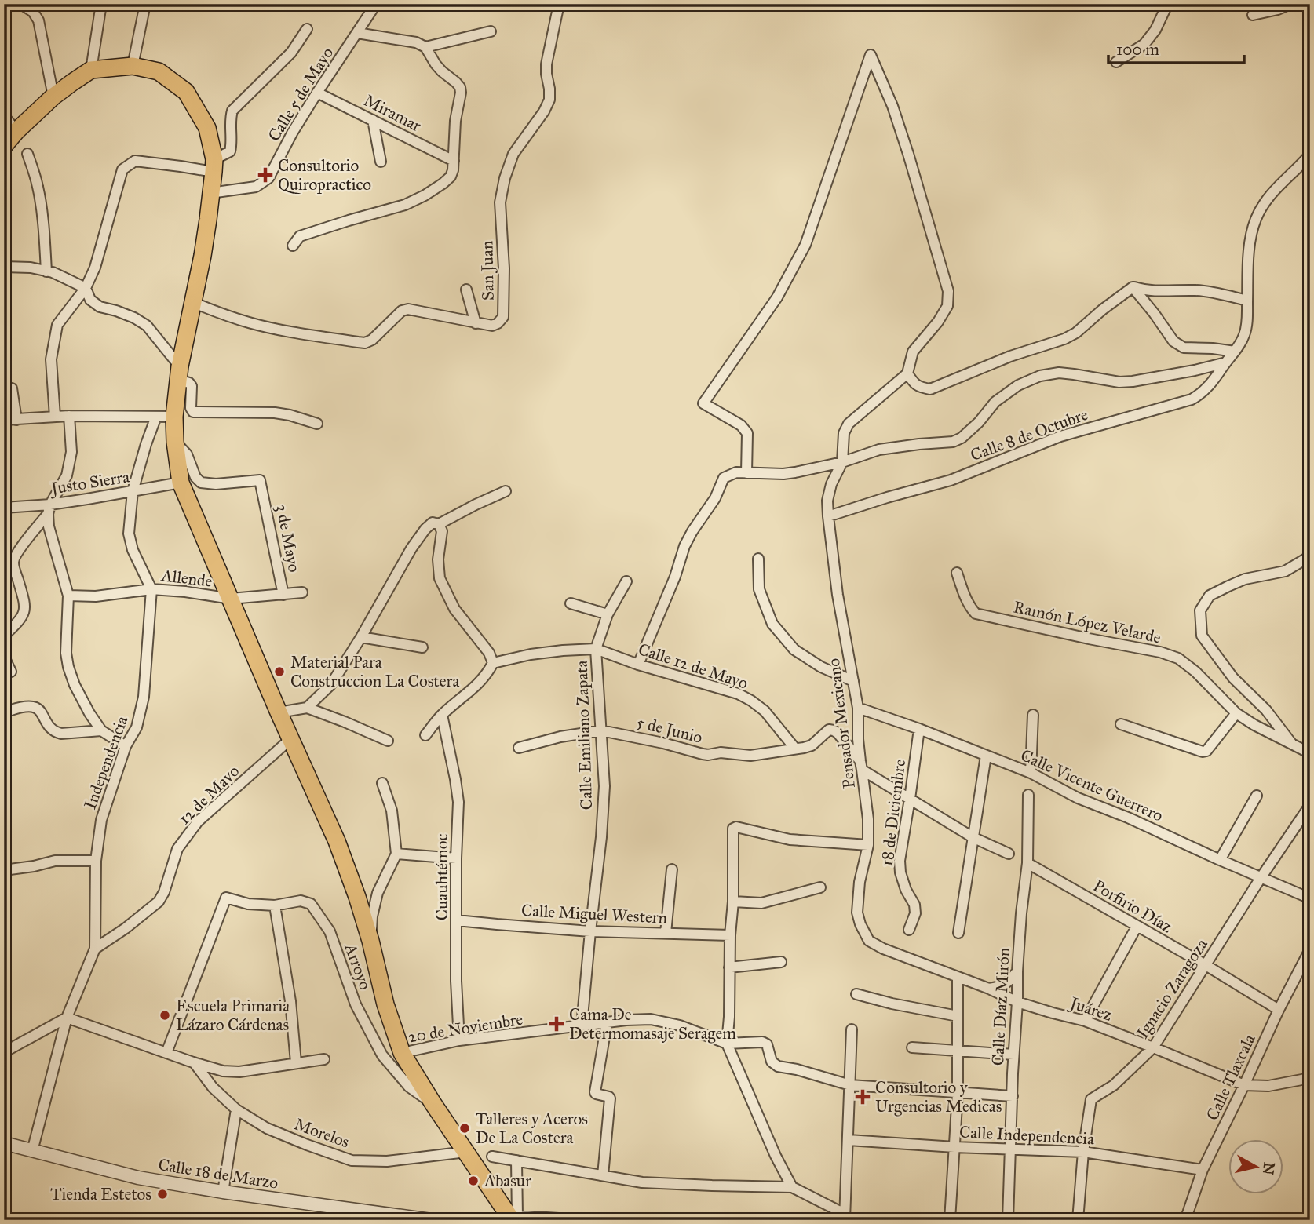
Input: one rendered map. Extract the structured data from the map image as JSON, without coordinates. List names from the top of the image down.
{
  "streets": {
    "street": [
      "Calle 5 de Mayo",
      "Miramar",
      "San Juan",
      "Calle 8 de Octubre",
      "Justo Sierra",
      "3 de Mayo",
      "Allende",
      "Ramón López Velarde",
      "Calle 12 de Mayo",
      "Pensador Mexicano",
      "5 de Junio",
      "Calle Emiliano Zapata",
      "Independencia",
      "Calle Vicente Guerrero",
      "12 de Mayo",
      "18 de Diciembre",
      "Cuauhtémoc",
      "Porfirio Díaz",
      "Calle Miguel Western",
      "Arroyo",
      "Ignacio Zaragoza",
      "Calle Díaz Mirón",
      "Juárez",
      "20 de Noviembre",
      "Calle Tlaxcala",
      "Morelos",
      "Calle Independencia",
      "Calle 18 de Marzo"
    ]
  },
  "crossings": [
    ["Calle 5 de Mayo", "Miramar"],
    ["Calle 8 de Octubre", "Pensador Mexicano"],
    ["Justo Sierra", "Independencia"],
    ["3 de Mayo", "Allende"],
    ["Allende", "Independencia"],
    ["Calle 12 de Mayo", "5 de Junio"],
    ["Calle 12 de Mayo", "Calle Emiliano Zapata"],
    ["Pensador Mexicano", "5 de Junio"],
    ["Pensador Mexicano", "Calle Vicente Guerrero"],
    ["Pensador Mexicano", "Juárez"],
    ["5 de Junio", "Calle Emiliano Zapata"],
    ["Calle Emiliano Zapata", "Calle Miguel Western"],
    ["Calle Emiliano Zapata", "20 de Noviembre"],
    ["Independencia", "12 de Mayo"],
    ["Independencia", "Calle 18 de Marzo"],
    ["Calle Vicente Guerrero", "18 de Diciembre"],
    ["Calle Vicente Guerrero", "Ignacio Zaragoza"],
    ["Cuauhtémoc", "Calle Miguel Western"],
    ["Cuauhtémoc", "20 de Noviembre"],
    ["Porfirio Díaz", "Ignacio Zaragoza"],
    ["Porfirio Díaz", "Calle Díaz Mirón"],
    ["Porfirio Díaz", "Calle Tlaxcala"],
    ["Ignacio Zaragoza", "Juárez"],
    ["Ignacio Zaragoza", "Calle Independencia"],
    ["Calle Díaz Mirón", "Juárez"],
    ["Calle Díaz Mirón", "20 de Noviembre"],
    ["Calle Díaz Mirón", "Calle Independencia"],
    ["Juárez", "Calle Tlaxcala"],
    ["Calle Tlaxcala", "Calle Independencia"]
  ],
  "places": {
    "health": ["Consultorio Quiropractico", "Cama De Determomasaje Seragem", "Consultorio y Urgencias Medicas"],
    "other": [
      "Material Para Construccion La Costera",
      "Escuela Primaria Lázaro Cárdenas",
      "Talleres y Aceros De La Costera",
      "Abasur",
      "Tienda Estetos"
    ]
  },
  "scale_bar": "100 m",
  "north": "right"
}
